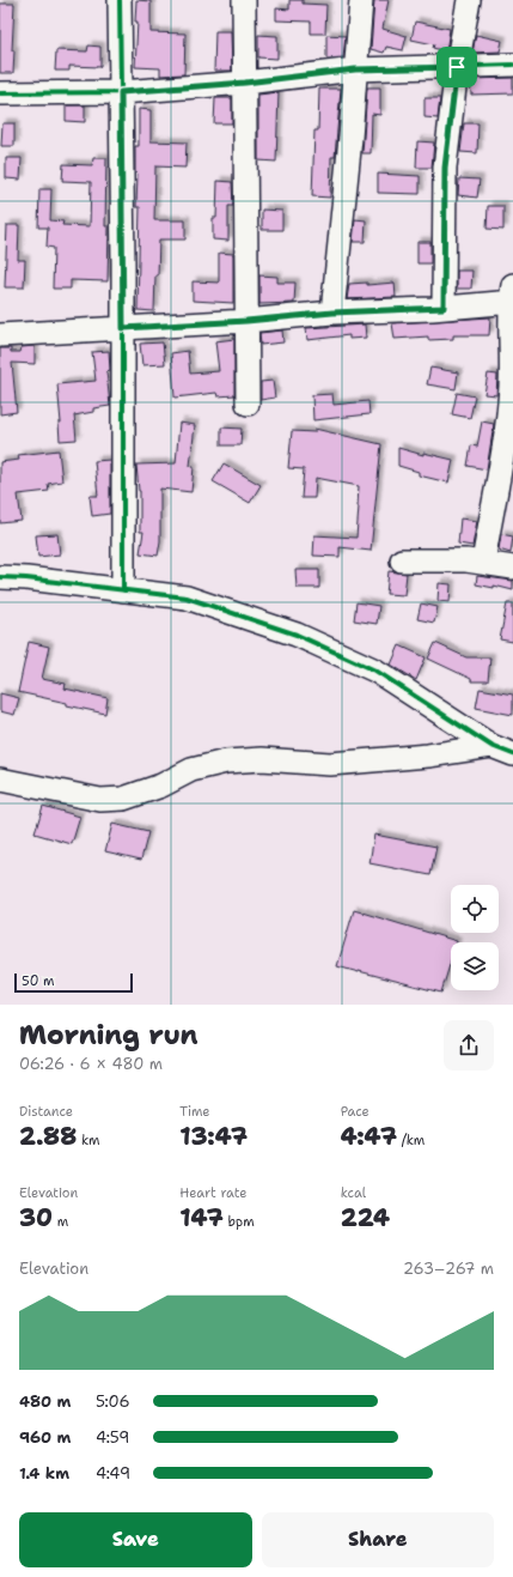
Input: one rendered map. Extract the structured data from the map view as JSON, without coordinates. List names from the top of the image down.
{
  "scale_bar": "50 m",
  "page": {
    "scale": "50 m",
    "heading": ["Morning run", "06:26 · 6 × 480 m"],
    "stats": [
      ["Distance", "2.88 km"],
      ["Time", "13:47"],
      ["Pace", "4:47 /km"],
      ["Elevation", "30 m"],
      ["Heart rate", "147 bpm"],
      ["kcal", "224"]
    ],
    "chart": ["Elevation", "263–267 m"],
    "list": [
      {
        "name": "480 m",
        "note": "5:06"
      },
      {
        "name": "960 m",
        "note": "4:59"
      },
      {
        "name": "1.4 km",
        "note": "4:49"
      }
    ],
    "buttons": ["Save", "Share"]
  }
}
